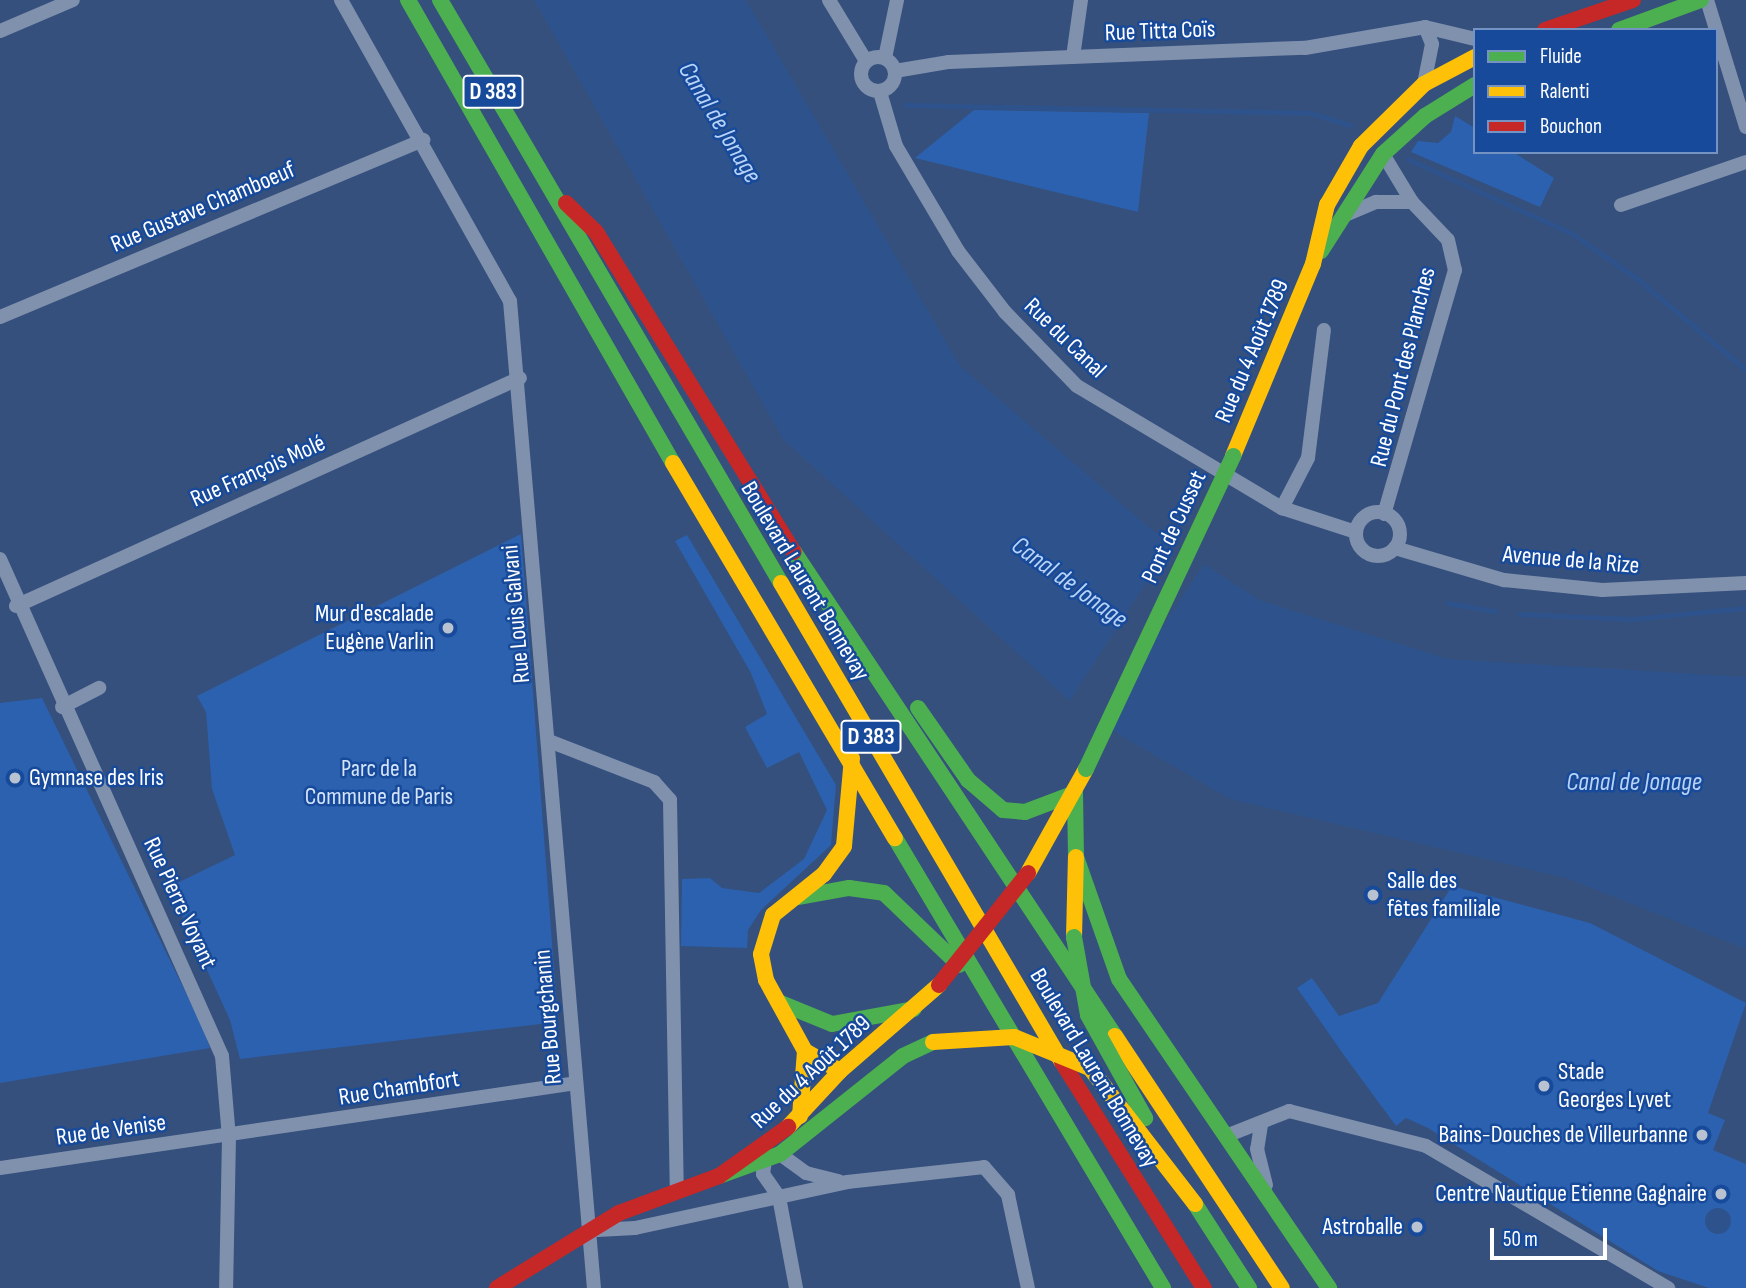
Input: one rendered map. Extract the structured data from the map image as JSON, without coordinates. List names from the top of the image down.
{
  "streets": {
    "main road": [
      "D 383",
      "Rue du 4 Août 1789",
      "Pont de Cusset",
      "Boulevard Laurent Bonnevay"
    ],
    "street": [
      "Rue Titta Coïs",
      "Rue Gustave Chamboeuf",
      "Rue du Canal",
      "Rue du Pont des Planches",
      "Rue François Molé",
      "Avenue de la Rize",
      "Rue Louis Galvani",
      "Rue Pierre Voyant",
      "Rue Bourgchanin",
      "Rue Chambfort",
      "Rue de Venise"
    ]
  },
  "crossings": [
    ["Rue Gustave Chamboeuf", "Rue Louis Galvani"],
    ["Rue du Canal", "Rue du Pont des Planches"],
    ["Rue du Canal", "Avenue de la Rize"],
    ["Rue du 4 Août 1789", "Rue du Pont des Planches"],
    ["Rue du 4 Août 1789", "Pont de Cusset"],
    ["Rue du 4 Août 1789", "Rue Bourgchanin"],
    ["Rue du Pont des Planches", "Avenue de la Rize"],
    ["Rue François Molé", "Rue Louis Galvani"],
    ["Rue François Molé", "Rue Pierre Voyant"],
    ["Rue Louis Galvani", "Rue Bourgchanin"],
    ["Rue Pierre Voyant", "Rue Chambfort"],
    ["Rue Pierre Voyant", "Rue de Venise"],
    ["Rue Bourgchanin", "Rue Chambfort"],
    ["Rue Chambfort", "Rue de Venise"]
  ],
  "water": ["Canal de Jonage"],
  "parks": ["Parc de la Commune de Paris"],
  "places": [
    "Mur d'escalade Eugène Varlin",
    "Gymnase des Iris",
    "Salle des fêtes familiale",
    "Stade Georges Lyvet",
    "Bains-Douches de Villeurbanne",
    "Centre Nautique Etienne Gagnaire",
    "Astroballe"
  ],
  "legend": ["Fluide", "Ralenti", "Bouchon"],
  "scale_bar": "50 m"
}
